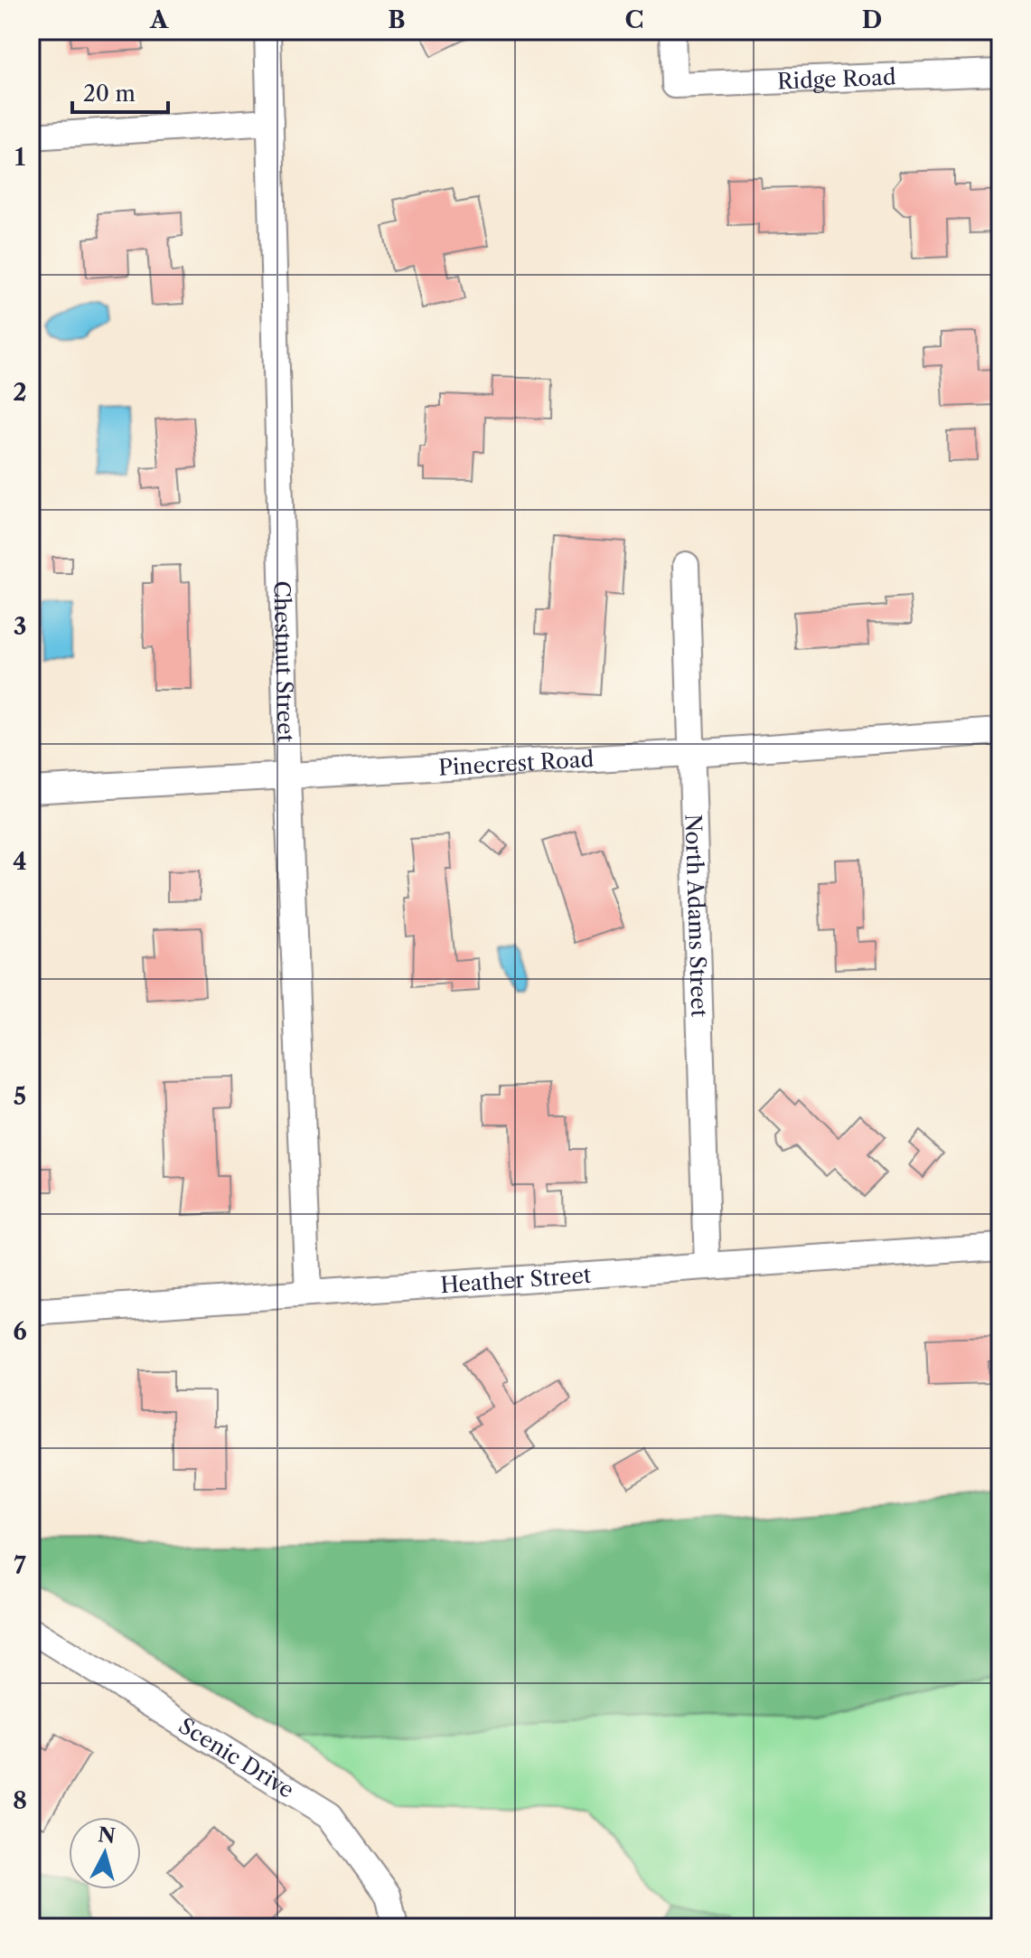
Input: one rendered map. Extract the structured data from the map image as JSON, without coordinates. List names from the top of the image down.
{
  "streets": {
    "street": [
      "Ridge Road",
      "Chestnut Street",
      "Pinecrest Road",
      "North Adams Street",
      "Heather Street",
      "Scenic Drive"
    ]
  },
  "crossings": [
    ["Chestnut Street", "Pinecrest Road"],
    ["Chestnut Street", "Heather Street"],
    ["Pinecrest Road", "North Adams Street"],
    ["North Adams Street", "Heather Street"]
  ],
  "scale_bar": "20 m",
  "north": "top",
  "grid": {
    "columns": [
      "A",
      "B",
      "C",
      "D"
    ],
    "rows": [
      "1",
      "2",
      "3",
      "4",
      "5",
      "6",
      "7",
      "8"
    ]
  }
}
